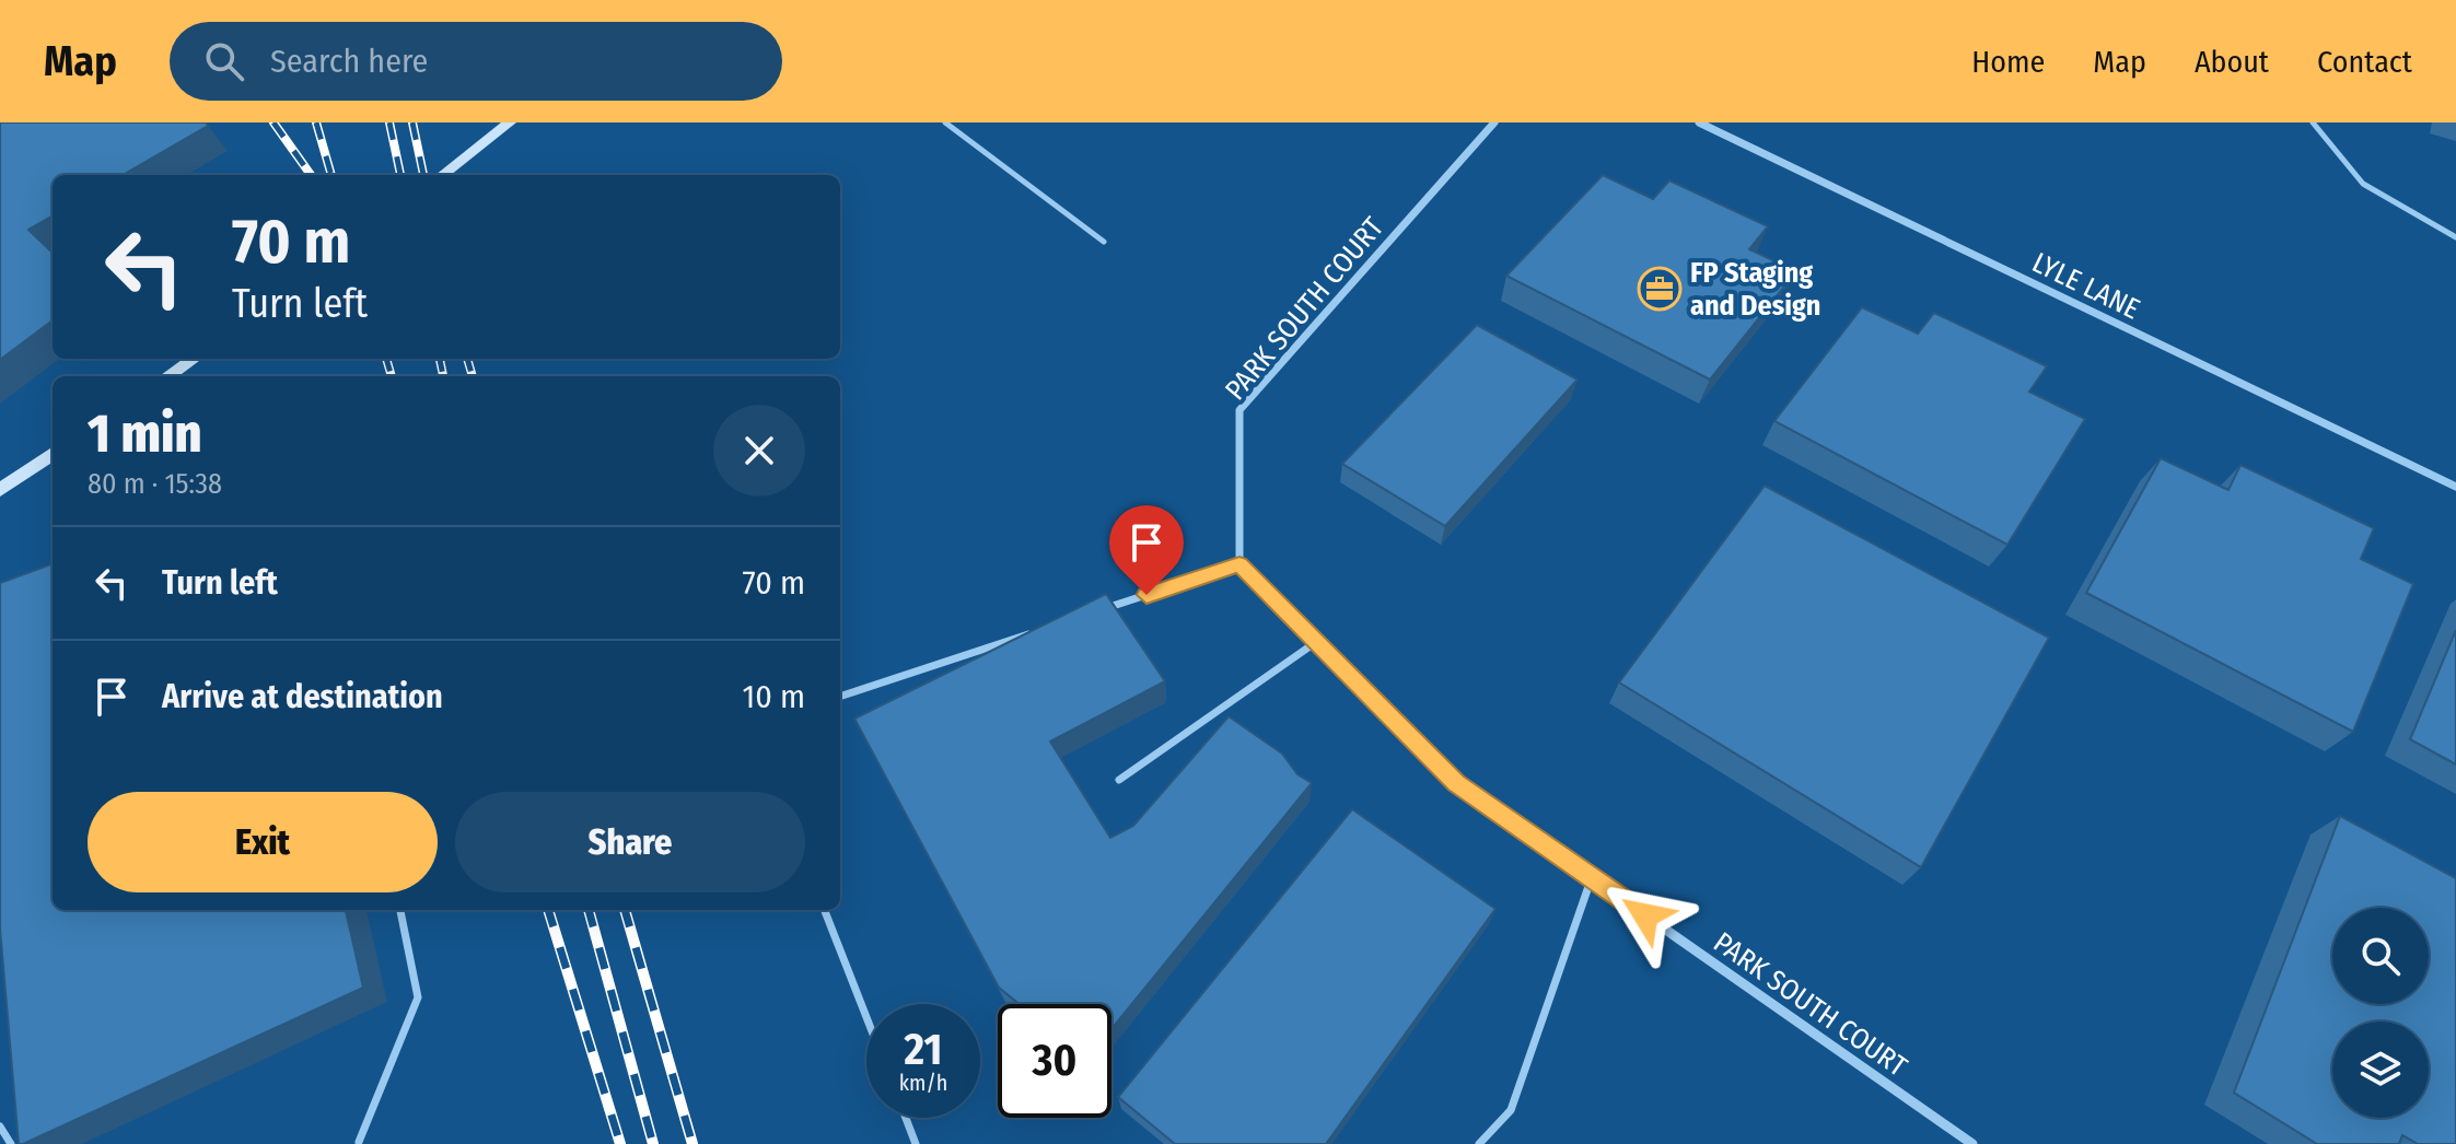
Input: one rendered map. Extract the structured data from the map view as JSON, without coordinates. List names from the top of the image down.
{
  "streets": {
    "street": ["LYLE LANE", "PARK SOUTH COURT"]
  },
  "places": {
    "office": ["FP Staging and Design"]
  },
  "page": {
    "header": "Map",
    "search": "Search here",
    "nav": [
      "Home",
      "Map",
      "About",
      "Contact"
    ],
    "turn": ["70 m", "Turn left"],
    "heading": ["1 min", "80 m · 15:38"],
    "list": [
      {
        "name": "Turn left",
        "value": "70 m"
      },
      {
        "name": "Arrive at destination",
        "value": "10 m"
      }
    ],
    "buttons": ["Exit", "Share"],
    "speed": "21 km/h",
    "limit": "30"
  }
}
